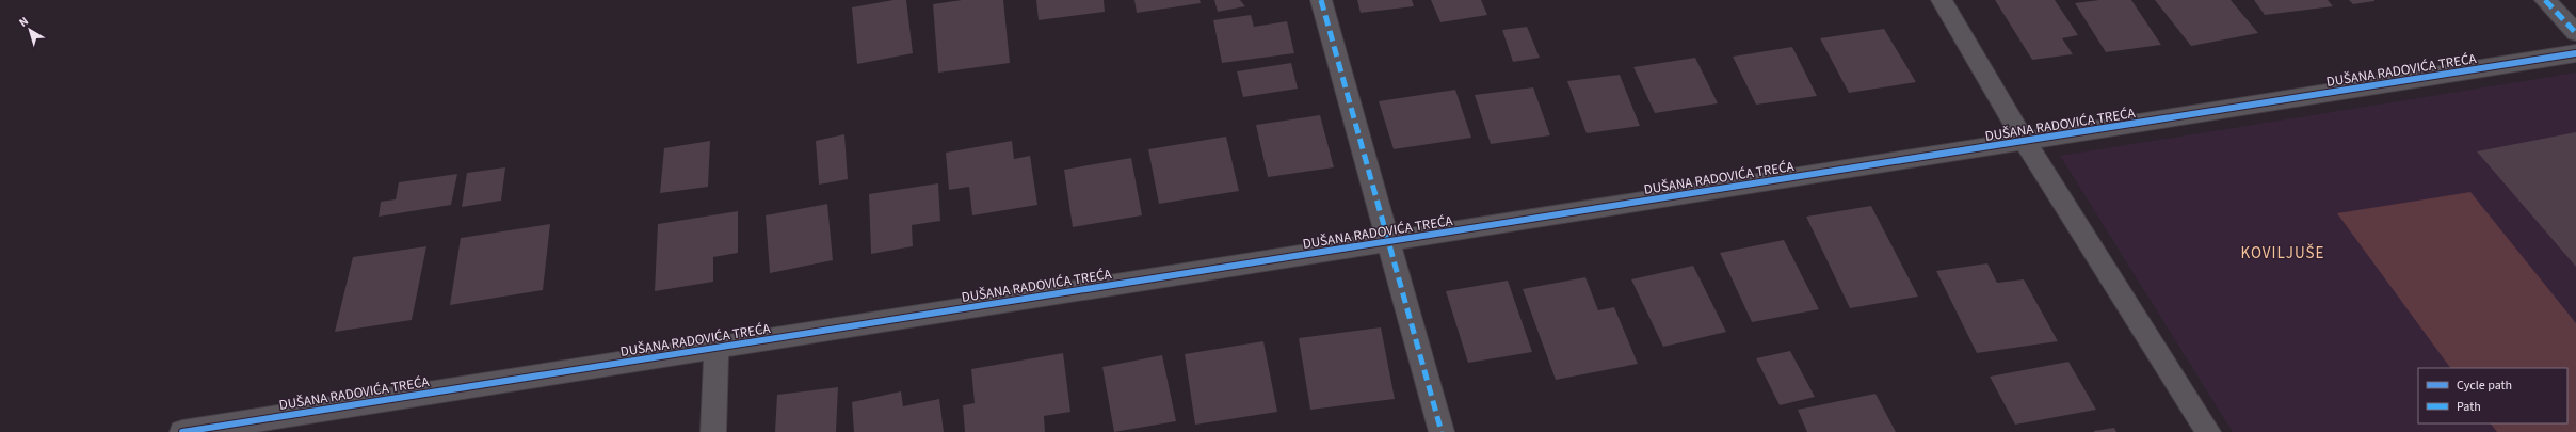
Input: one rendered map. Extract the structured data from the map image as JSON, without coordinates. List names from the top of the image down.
{
  "streets": {
    "street": ["DUŠANA RADOVIĆA TREĆA"]
  },
  "districts": ["KOVILJUŠE"],
  "legend": ["Cycle path", "Path"],
  "north": "top left"
}
